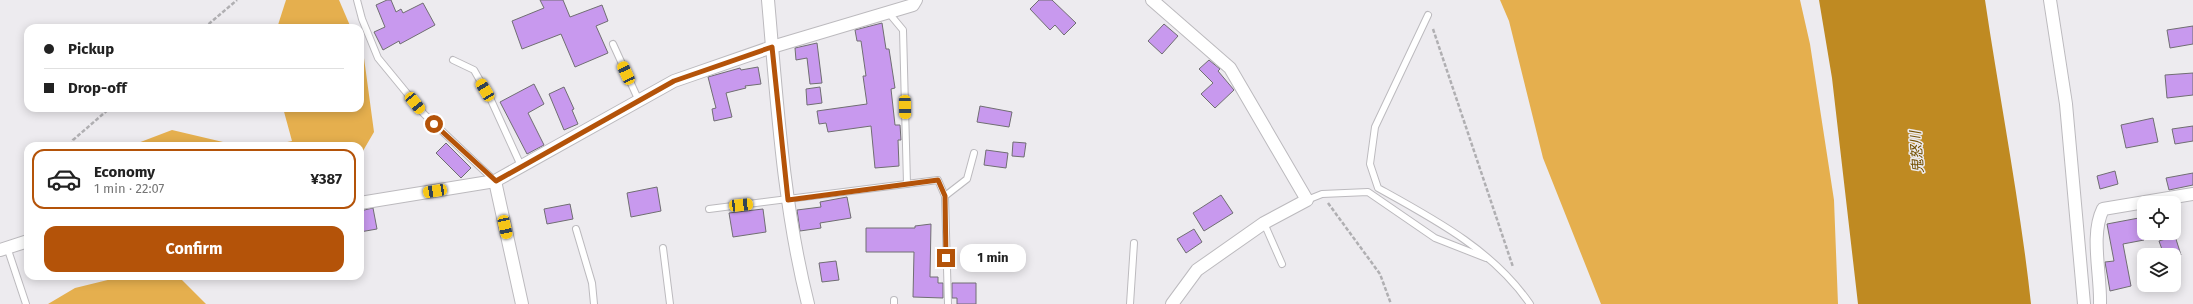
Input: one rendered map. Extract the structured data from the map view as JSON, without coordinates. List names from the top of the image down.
{
  "water": ["鬼怒川"],
  "page": {
    "banner": ["Pickup", "Drop-off"],
    "list": [
      {
        "name": "Economy",
        "note": "1 min · 22:07",
        "value": "¥387"
      }
    ],
    "buttons": "Confirm",
    "bubble": "1 min"
  }
}
